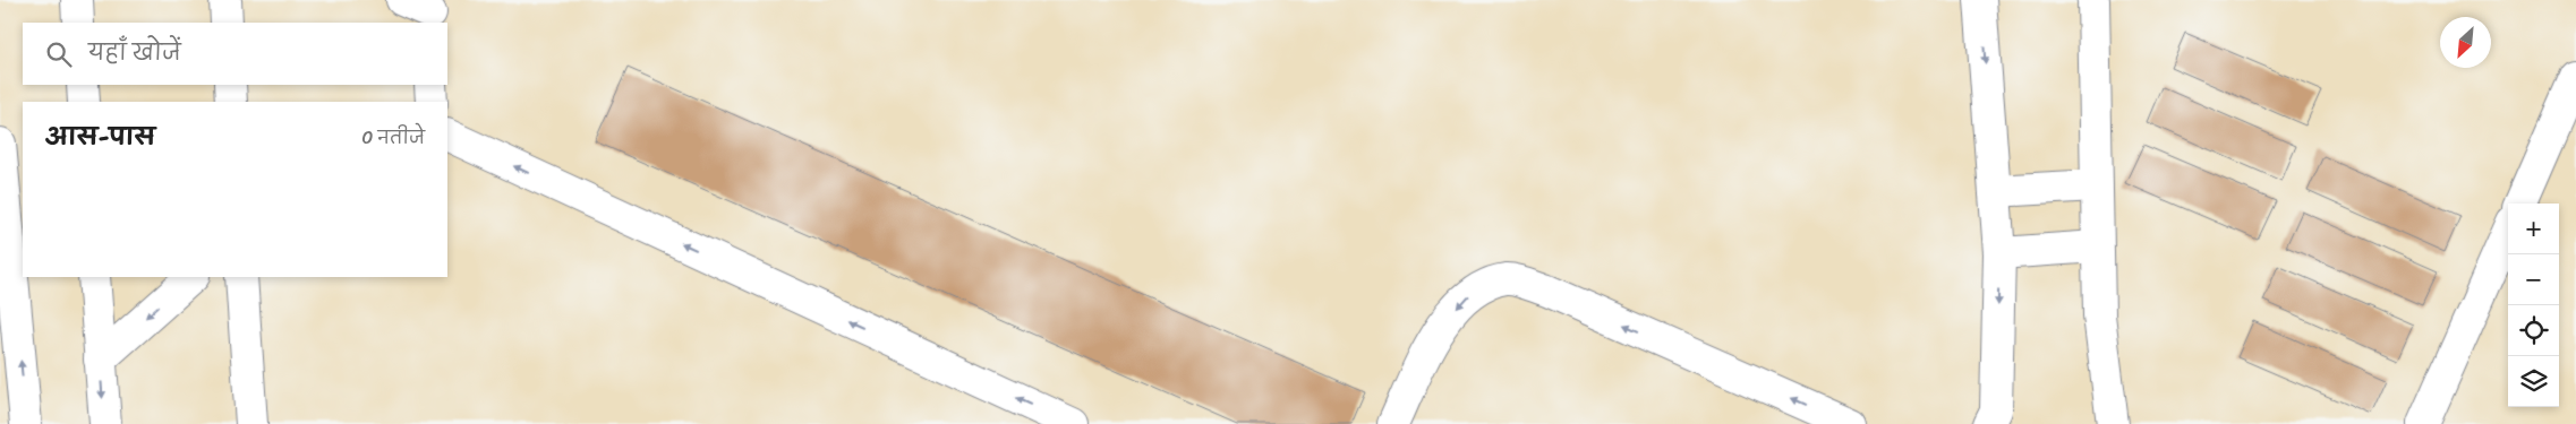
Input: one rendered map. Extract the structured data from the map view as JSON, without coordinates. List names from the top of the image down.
{
  "north": "bottom left",
  "page": {
    "search": "यहाँ खोजें",
    "heading": ["आस-पास", "0 नतीजे"],
    "map_buttons": ["+", "−"]
  }
}
